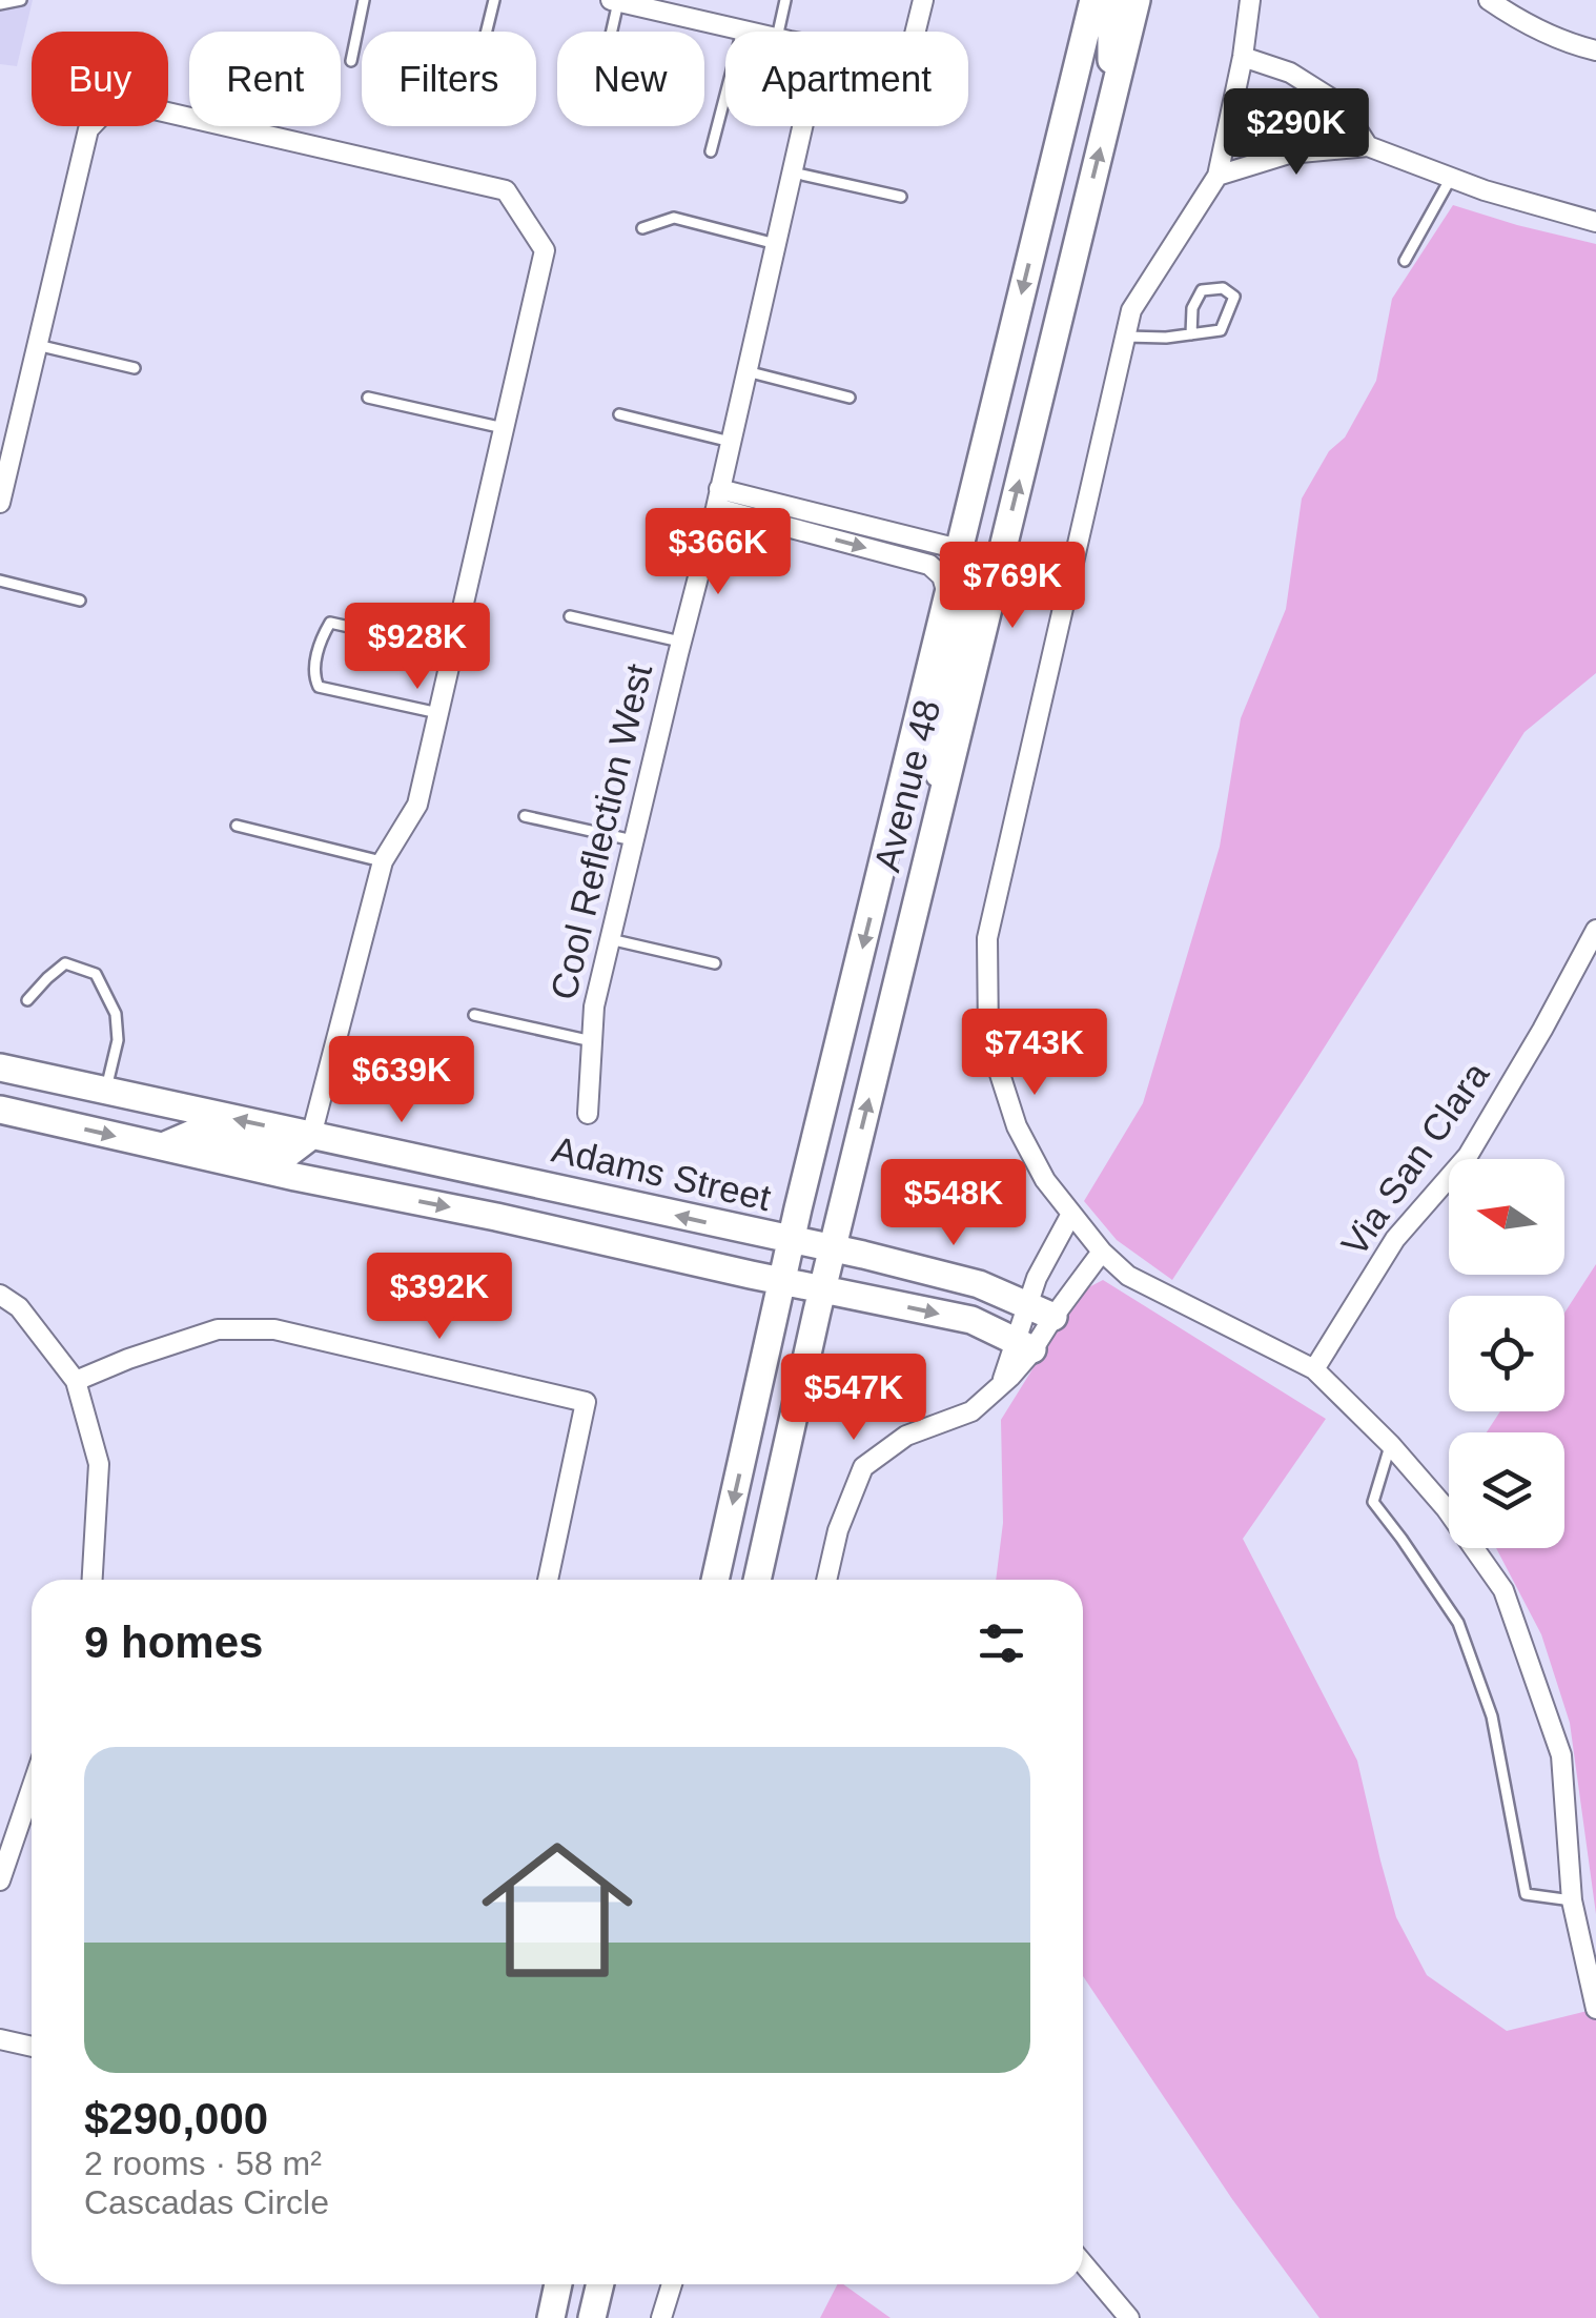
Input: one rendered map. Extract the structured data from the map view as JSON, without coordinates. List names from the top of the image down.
{
  "streets": {
    "main road": ["Avenue 48", "Adams Street"],
    "street": ["Cool Reflection West", "Via San Clara"]
  },
  "crossings": [
    ["Avenue 48", "Adams Street"]
  ],
  "north": "left",
  "page": {
    "chip": [
      "Buy",
      "Rent",
      "Filters",
      "New",
      "Apartment"
    ],
    "price": [
      "$290K",
      "$366K",
      "$769K",
      "$928K",
      "$743K",
      "$639K",
      "$548K",
      "$392K",
      "$547K"
    ],
    "heading": "9 homes",
    "list": [
      {
        "name": "$290,000",
        "note": "2 rooms · 58 m² · Cascadas Circle"
      }
    ]
  }
}
